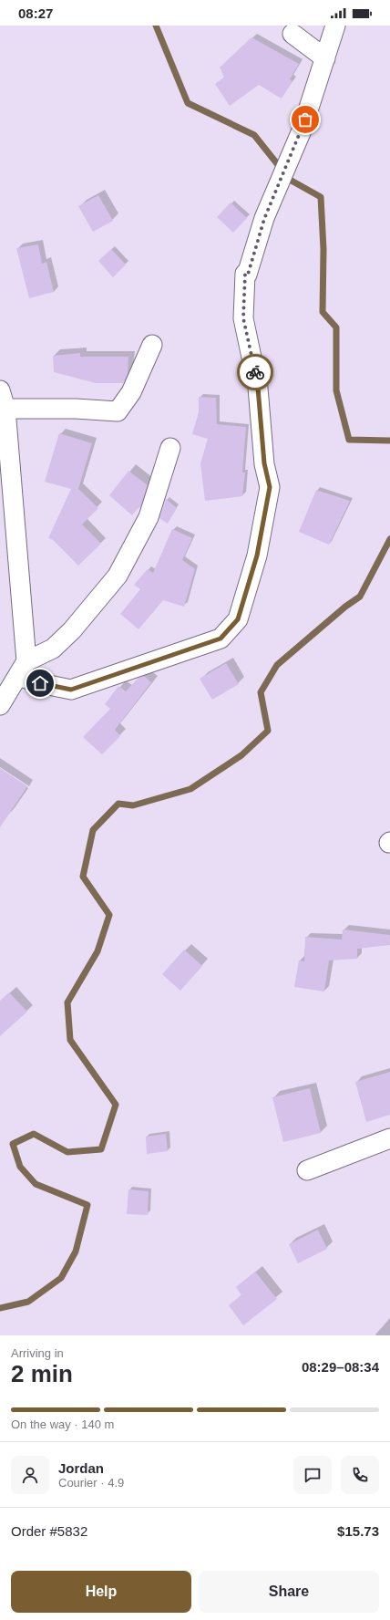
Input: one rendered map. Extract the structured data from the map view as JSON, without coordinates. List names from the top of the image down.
{
  "page": {
    "status": "08:27",
    "heading": ["2 min", "Arriving in", "08:29–08:34"],
    "panel": [
      "Jordan",
      "Courier · 4.9",
      "Order #5832",
      "$15.73"
    ],
    "bar": "On the way · 140 m",
    "buttons": ["Help", "Share"]
  }
}
